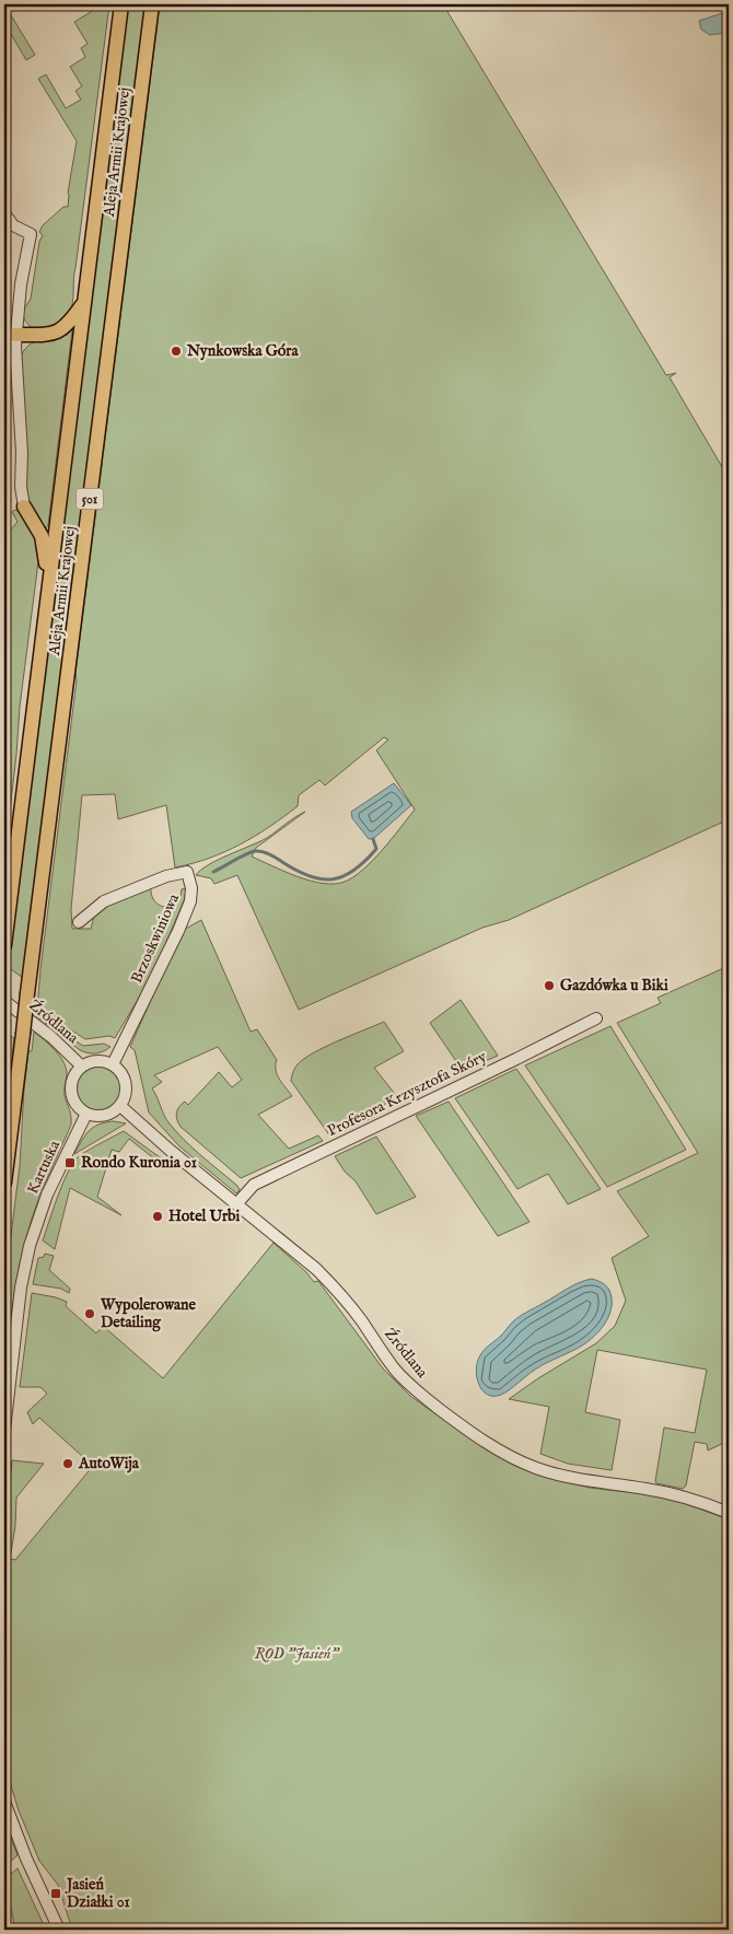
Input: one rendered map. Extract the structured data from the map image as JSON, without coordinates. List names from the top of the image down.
{
  "streets": {
    "main road": ["Aleja Armii Krajowej", "501"],
    "street": [
      "Brzoskwiniowa",
      "Źródlana",
      "Profesora Krzysztofa Skóry",
      "Kartuska"
    ]
  },
  "crossings": [
    ["Brzoskwiniowa", "Źródlana"],
    ["Brzoskwiniowa", "Kartuska"],
    ["Źródlana", "Profesora Krzysztofa Skóry"],
    ["Źródlana", "Kartuska"]
  ],
  "parks": ["ROD \"Jasień\""],
  "places": {
    "other": [
      "Nynkowska Góra",
      "Gazdówka u Biki",
      "Hotel Urbi",
      "Wypolerowane Detailing",
      "AutoWija"
    ],
    "transit": ["Rondo Kuronia 01", "Jasień Działki 01"]
  }
}
